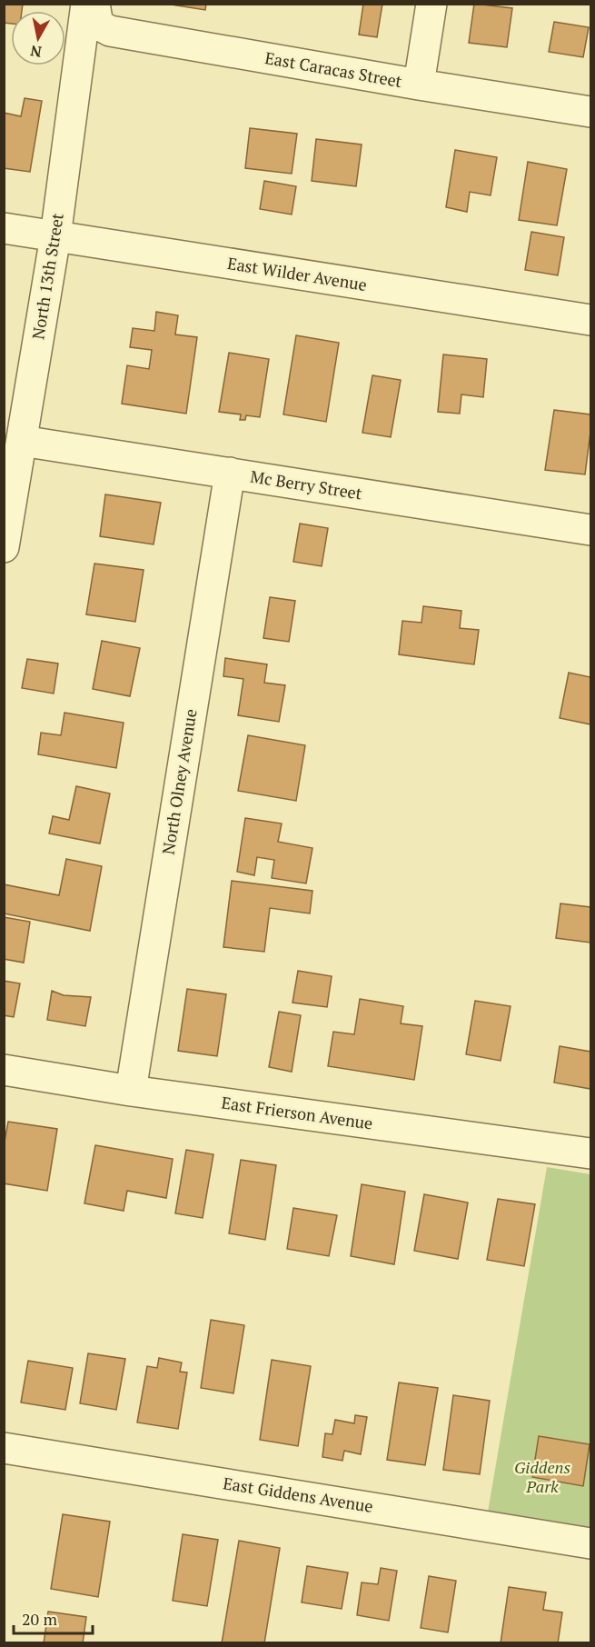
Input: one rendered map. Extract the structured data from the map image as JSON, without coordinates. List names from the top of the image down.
{
  "streets": {
    "street": [
      "East Caracas Street",
      "East Wilder Avenue",
      "North 13th Street",
      "Mc Berry Street",
      "North Olney Avenue",
      "East Frierson Avenue",
      "East Giddens Avenue"
    ]
  },
  "crossings": [
    ["East Wilder Avenue", "North 13th Street"],
    ["North 13th Street", "Mc Berry Street"],
    ["Mc Berry Street", "North Olney Avenue"],
    ["North Olney Avenue", "East Frierson Avenue"]
  ],
  "parks": ["Giddens Park"],
  "scale_bar": "20 m",
  "north": "bottom"
}
